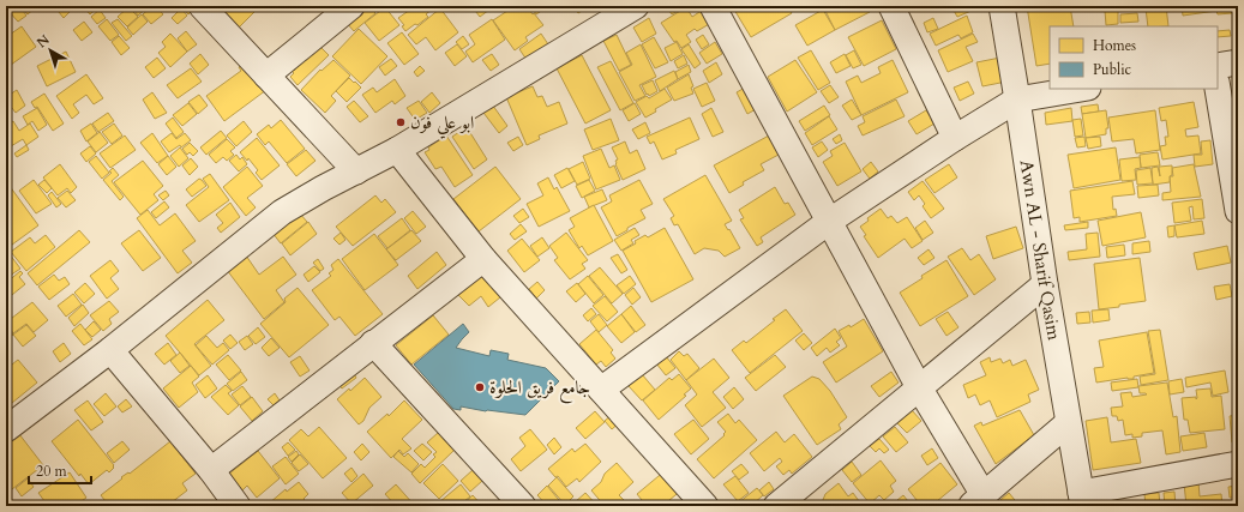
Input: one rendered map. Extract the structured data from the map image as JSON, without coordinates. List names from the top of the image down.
{
  "streets": {
    "street": ["Awn AL - Sharif Qasim"]
  },
  "places": ["ابو علي فون", "جامع فريق الحلوة"],
  "legend": ["Homes", "Public"],
  "scale_bar": "20 m",
  "north": "top left"
}
